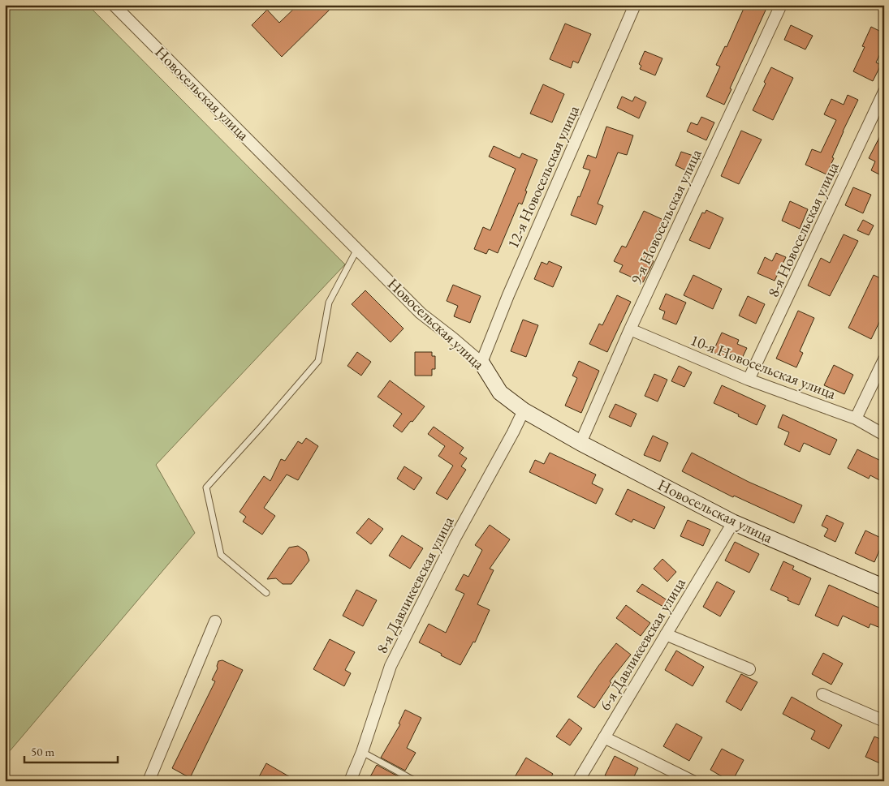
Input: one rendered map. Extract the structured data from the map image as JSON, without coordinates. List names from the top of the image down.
{
  "streets": {
    "street": [
      "Новосельская улица",
      "12-я Новосельская улица",
      "9-я Новосельская улица",
      "8-я Новосельская улица",
      "10-я Новосельская улица",
      "8-я Давликеевская улица",
      "6-я Давликеевская улица"
    ]
  },
  "crossings": [
    ["Новосельская улица", "12-я Новосельская улица"],
    ["Новосельская улица", "9-я Новосельская улица"],
    ["Новосельская улица", "8-я Давликеевская улица"],
    ["Новосельская улица", "6-я Давликеевская улица"],
    ["9-я Новосельская улица", "10-я Новосельская улица"],
    ["8-я Новосельская улица", "10-я Новосельская улица"]
  ],
  "scale_bar": "50 m"
}
